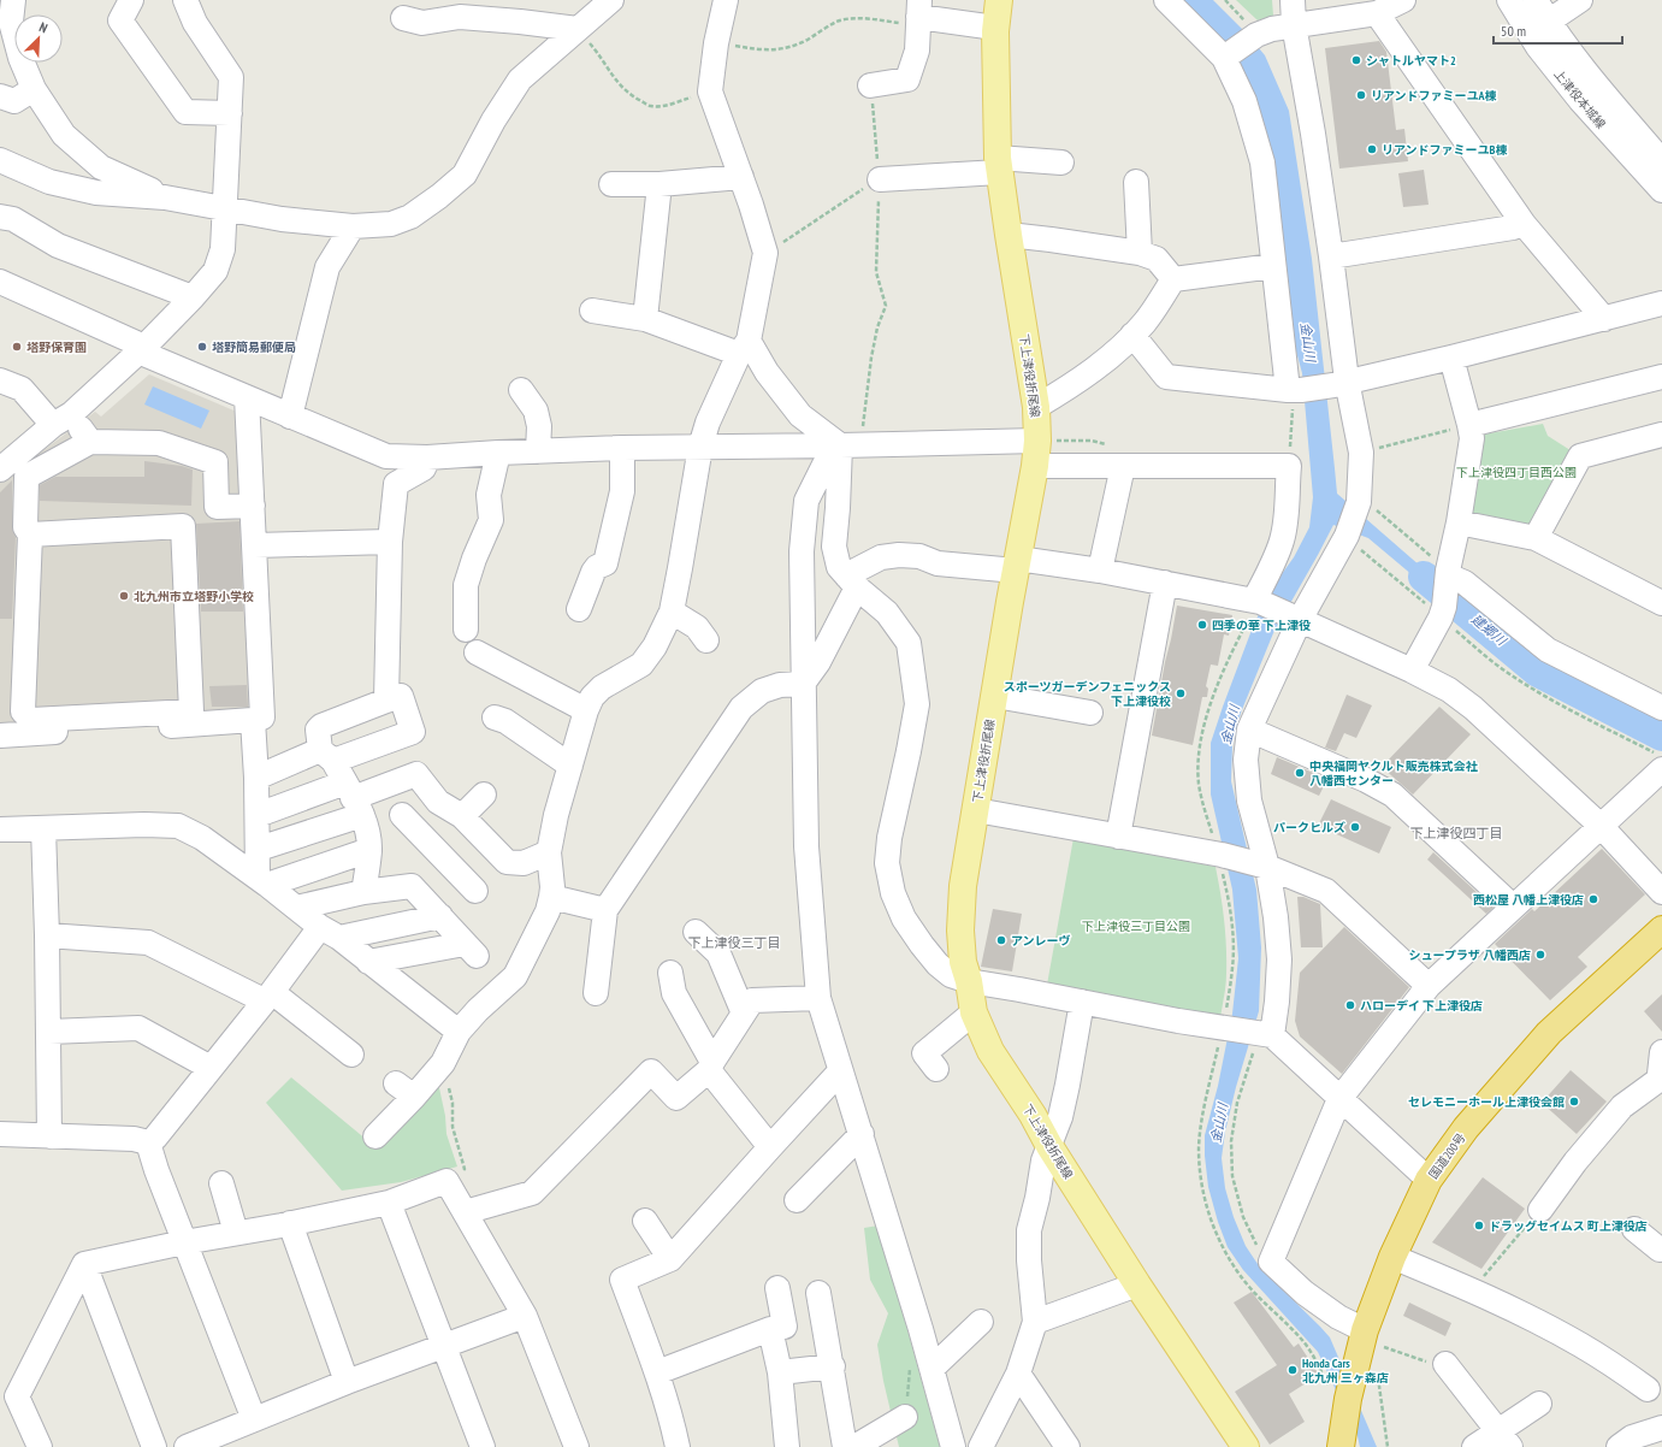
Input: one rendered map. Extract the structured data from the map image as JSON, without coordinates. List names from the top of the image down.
{
  "streets": {
    "highway": ["国道200号"],
    "main road": ["下上津役折尾線"],
    "street": ["上津役本城線"]
  },
  "districts": ["下上津役四丁目", "下上津役三丁目"],
  "water": ["金山川", "建郷川"],
  "parks": ["下上津役四丁目西公園", "下上津役三丁目公園"],
  "places": [
    "シャトルヤマト2",
    "リアンドファミーユA棟",
    "リアンドファミーユB棟",
    "塔野保育園",
    "塔野簡易郵便局",
    "北九州市立塔野小学校",
    "四季の華 下上津役",
    "スポーツガーデンフェニックス 下上津役校",
    "中央福岡ヤクルト販売株式会社 八幡西センター",
    "パークヒルズ",
    "西松屋 八幡上津役店",
    "アンレーヴ",
    "シュープラザ 八幡西店",
    "ハローデイ 下上津役店",
    "セレモニーホール上津役会館",
    "ドラッグセイムス 町上津役店",
    "Honda Cars 北九州 三ヶ森店"
  ],
  "scale_bar": "50 m",
  "north": "top right"
}
